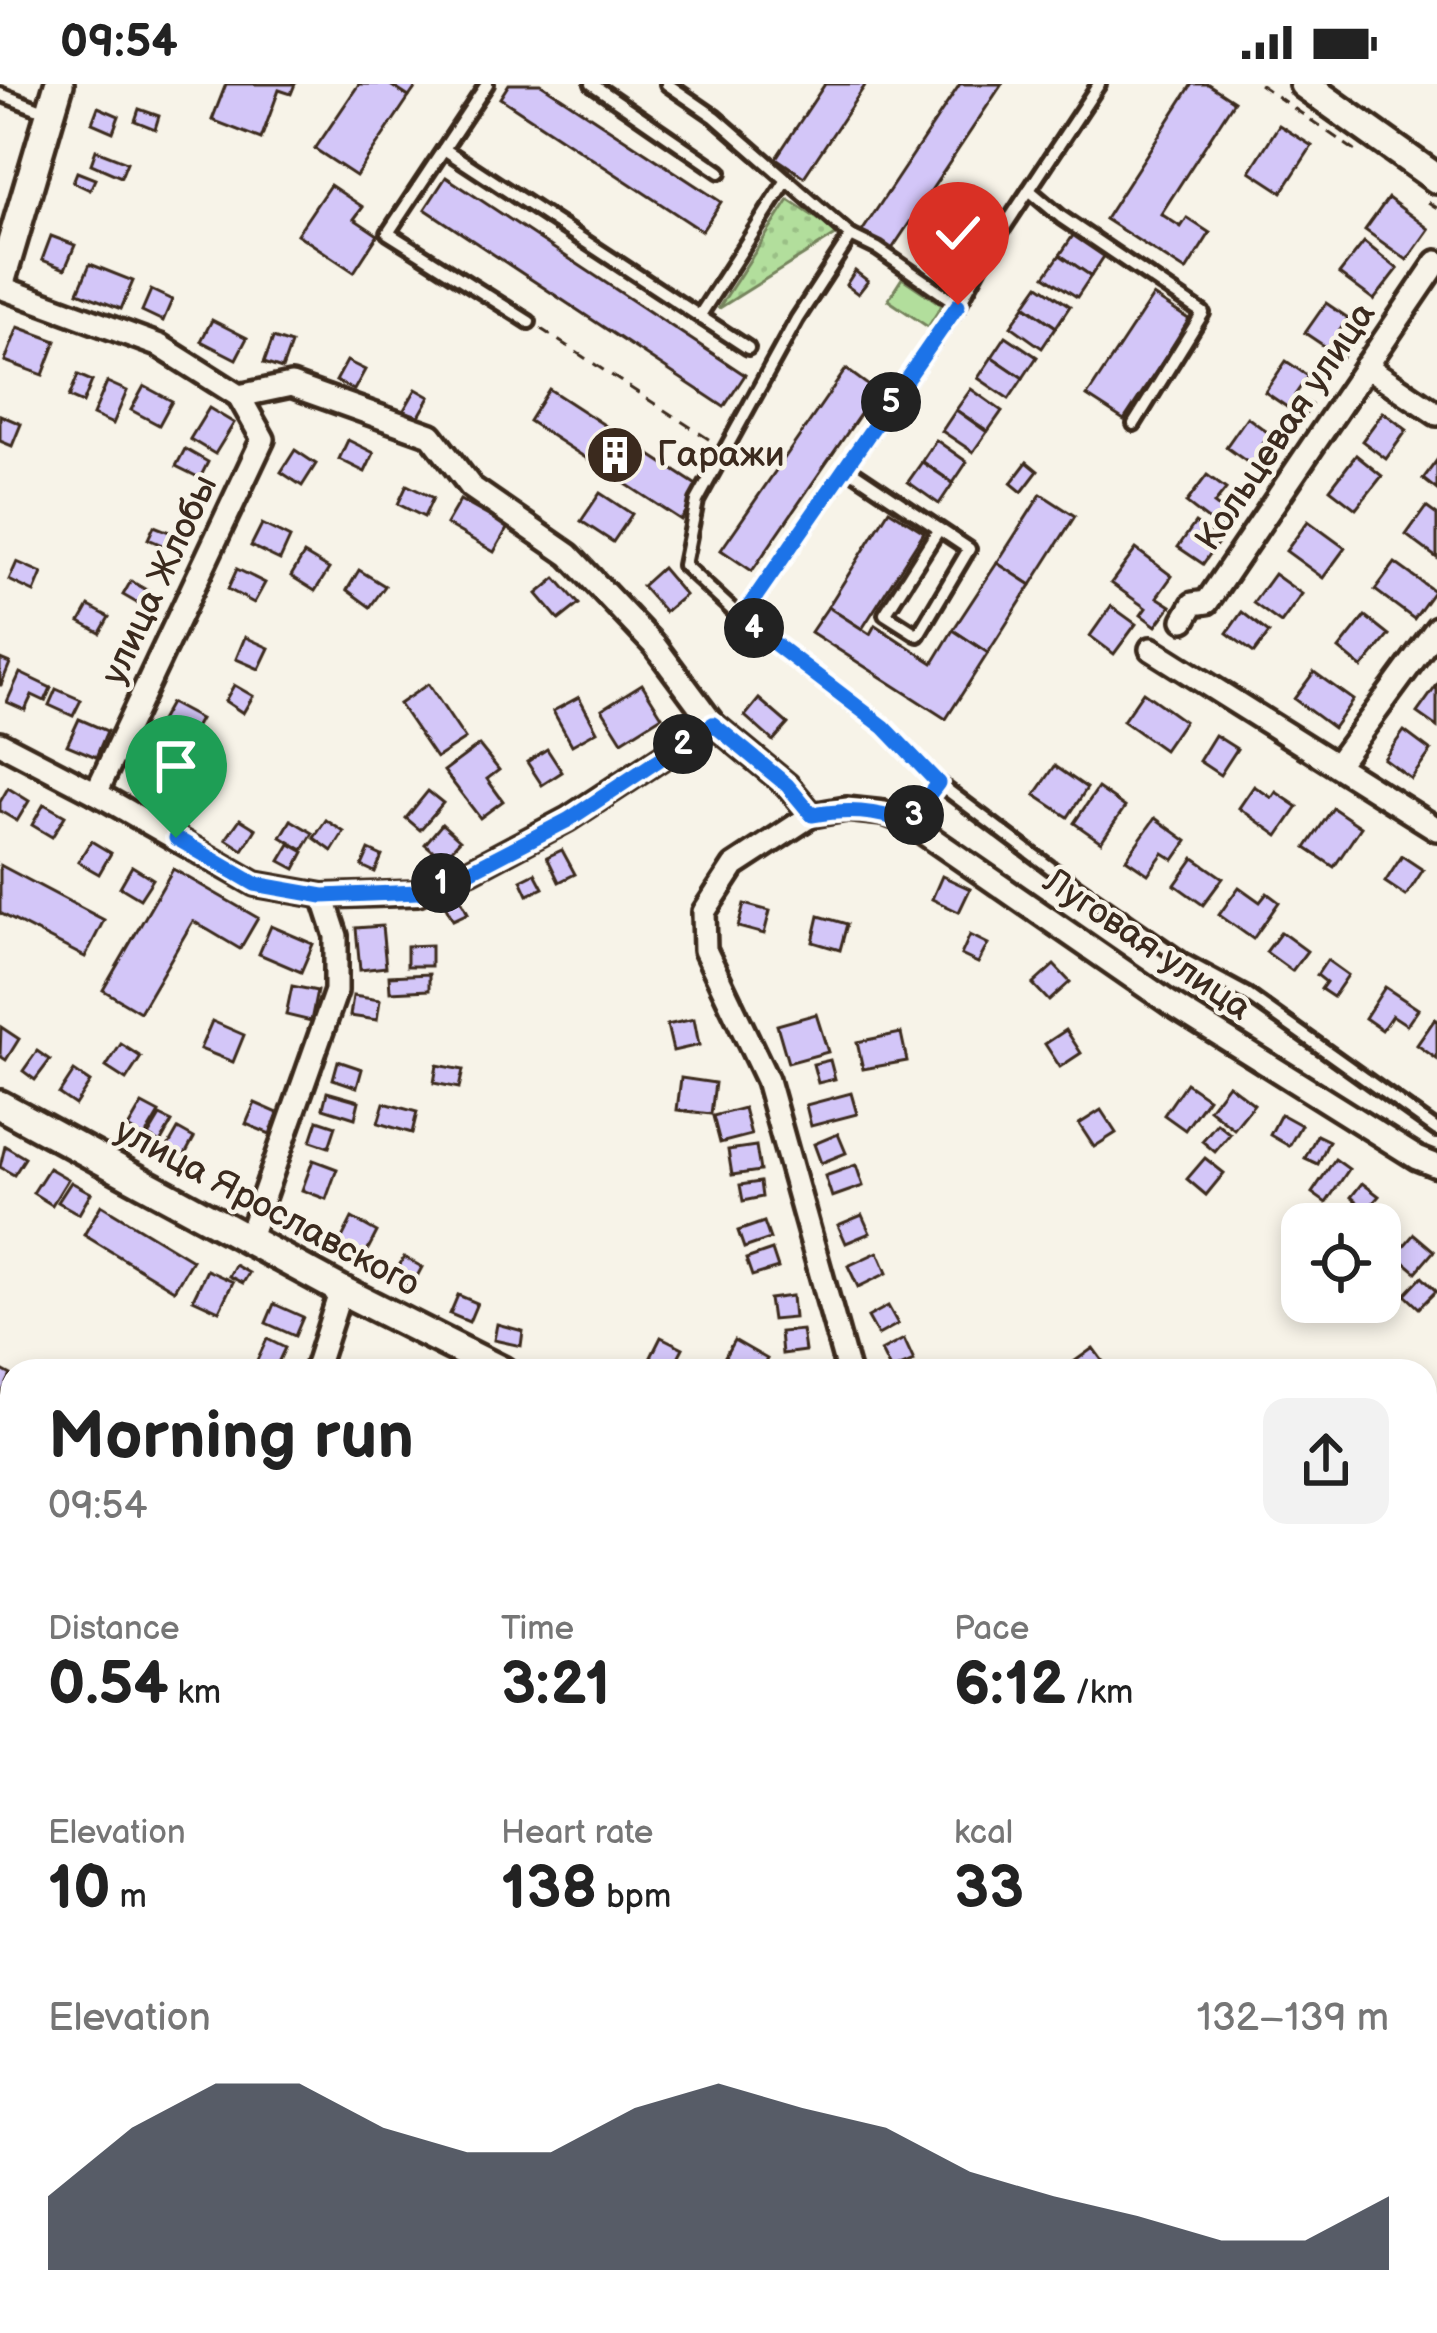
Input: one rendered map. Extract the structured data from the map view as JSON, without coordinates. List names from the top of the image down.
{
  "streets": {
    "street": [
      "Кольцевая улица",
      "улица Жлобы",
      "Луговая улица",
      "улица Ярославского"
    ]
  },
  "places": {
    "building": ["Гаражи"]
  },
  "page": {
    "status": "09:54",
    "pins": [
      "5",
      "4",
      "2",
      "3",
      "1"
    ],
    "heading": ["Morning run", "09:54"],
    "stats": [
      ["Distance", "0.54 km"],
      ["Time", "3:21"],
      ["Pace", "6:12 /km"],
      ["Elevation", "10 m"],
      ["Heart rate", "138 bpm"],
      ["kcal", "33"]
    ],
    "chart": ["Elevation", "132–139 m"]
  }
}
